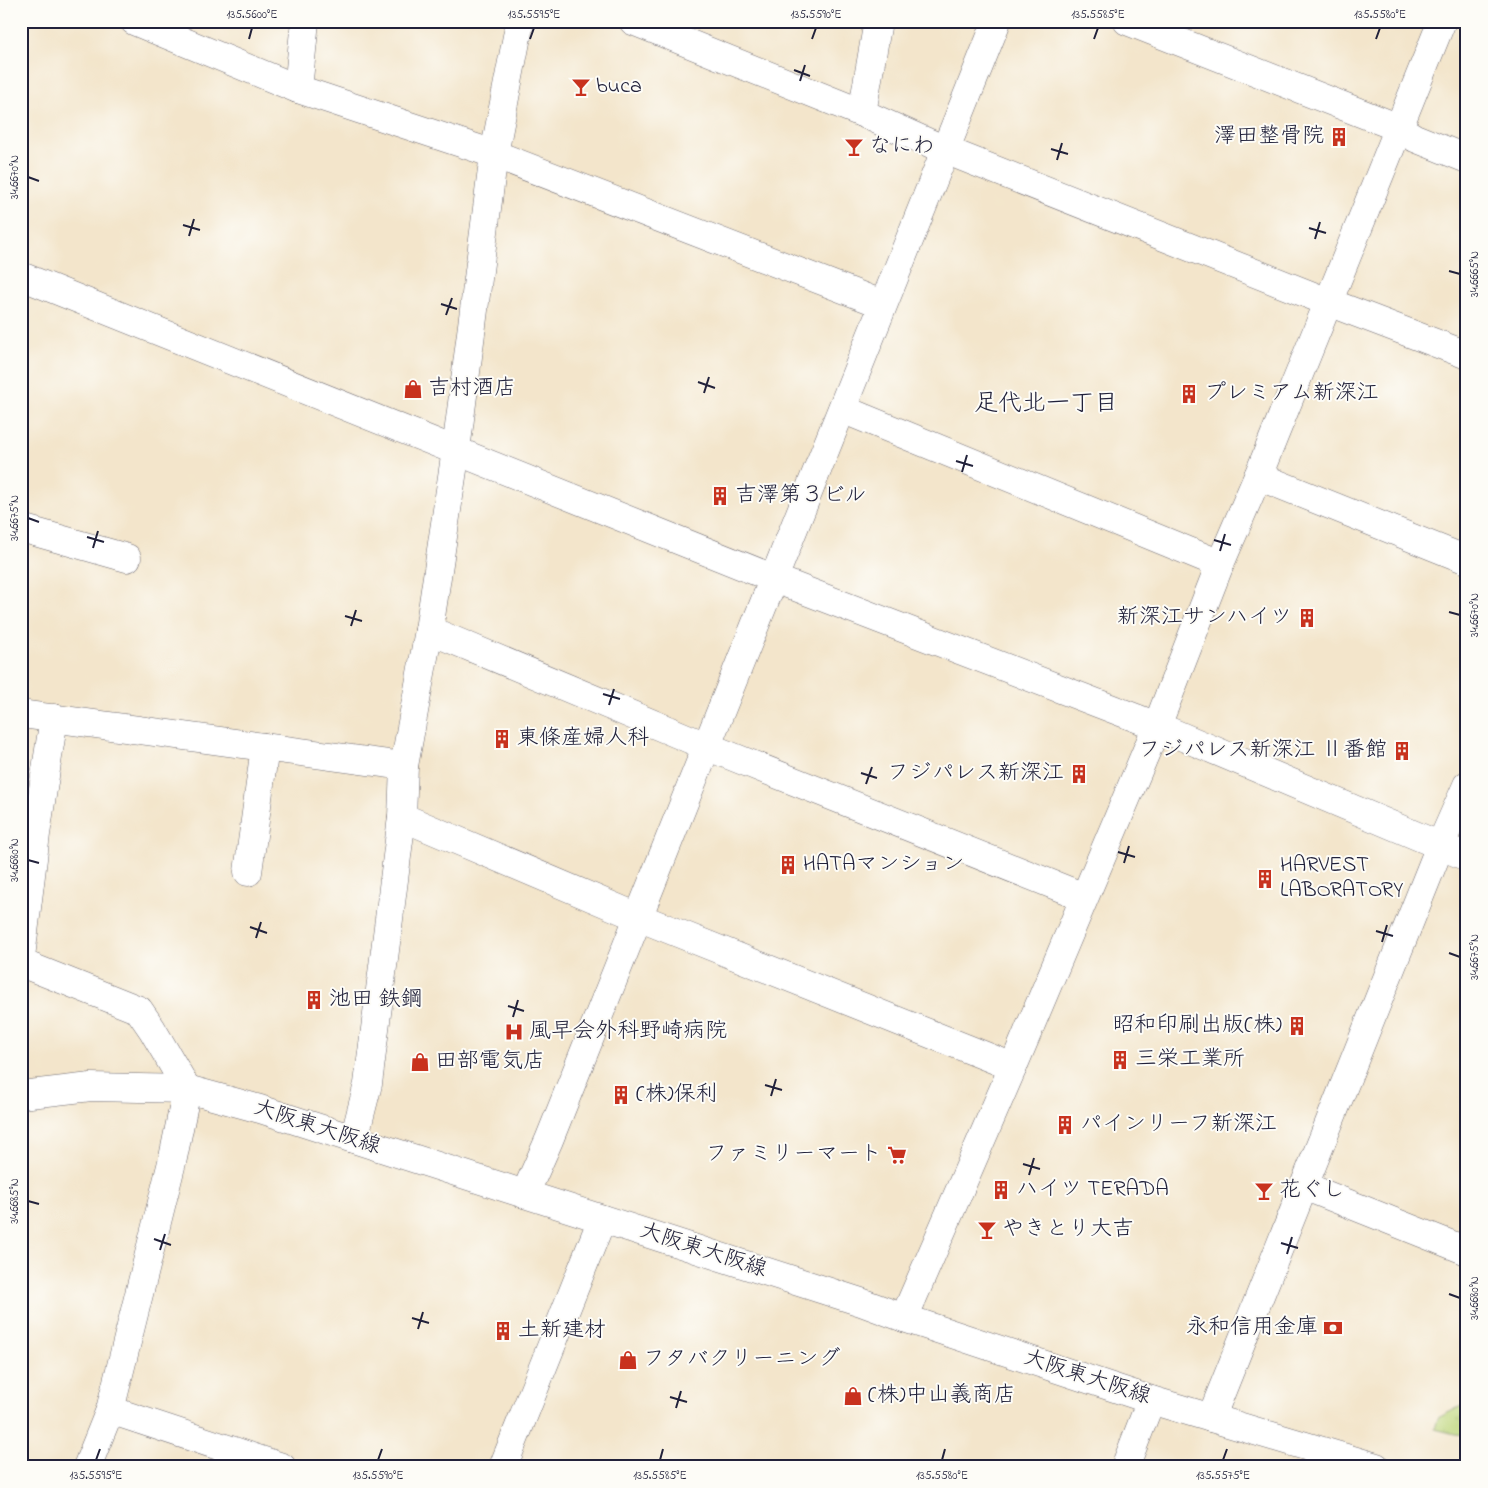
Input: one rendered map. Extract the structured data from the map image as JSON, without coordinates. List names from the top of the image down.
{
  "streets": {
    "street": ["大阪東大阪線"]
  },
  "districts": ["足代北一丁目"],
  "places": {
    "bar": [
      "buca",
      "なにわ",
      "花ぐし",
      "やきとり大吉"
    ],
    "building": [
      "澤田整骨院",
      "プレミアム新深江",
      "吉澤第３ビル",
      "新深江サンハイツ",
      "東條産婦人科",
      "フジパレス新深江 Ⅱ番館",
      "フジパレス新深江",
      "HATAマンション",
      "HARVEST LABORATORY",
      "池田 鉄鋼",
      "昭和印刷出版(株)",
      "三栄工業所",
      "(株)保利",
      "パインリーフ新深江",
      "ハイツ TERADA",
      "土新建材"
    ],
    "shop": [
      "吉村酒店",
      "田部電気店",
      "フタバクリーニング",
      "(株)中山義商店"
    ],
    "hospital": ["風早会外科野崎病院"],
    "supermarket": ["ファミリーマート"],
    "bank": ["永和信用金庫"]
  },
  "coordinates": [
    "135.5600°E",
    "135.5595°E",
    "135.5590°E",
    "135.5585°E",
    "135.5580°E",
    "34.6670°N",
    "34.6665°N",
    "34.6675°N",
    "34.6680°N",
    "34.6685°N",
    "135.5575°E"
  ]
}
